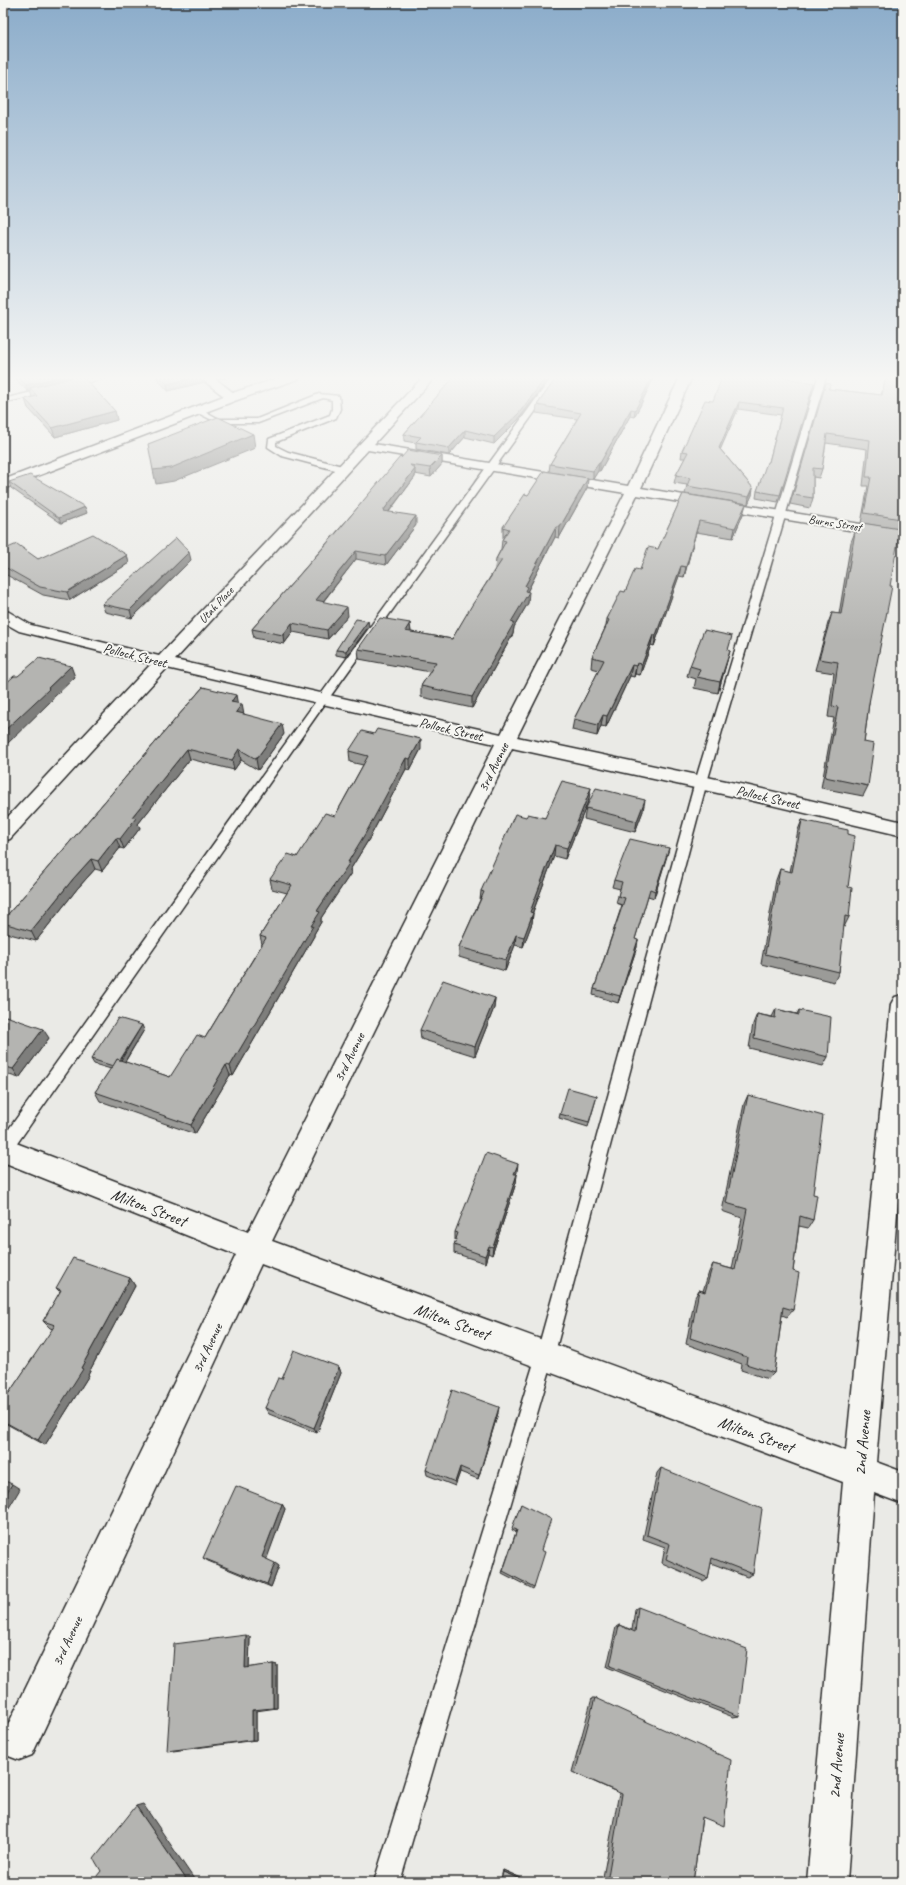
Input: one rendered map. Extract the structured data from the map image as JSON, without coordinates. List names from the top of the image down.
{
  "streets": {
    "street": [
      "Burns Street",
      "Utah Place",
      "Pollock Street",
      "3rd Avenue",
      "Milton Street",
      "2nd Avenue"
    ]
  },
  "crossings": [
    ["Burns Street", "3rd Avenue"],
    ["Utah Place", "Pollock Street"],
    ["Pollock Street", "3rd Avenue"],
    ["3rd Avenue", "Milton Street"],
    ["Milton Street", "2nd Avenue"]
  ]
}
